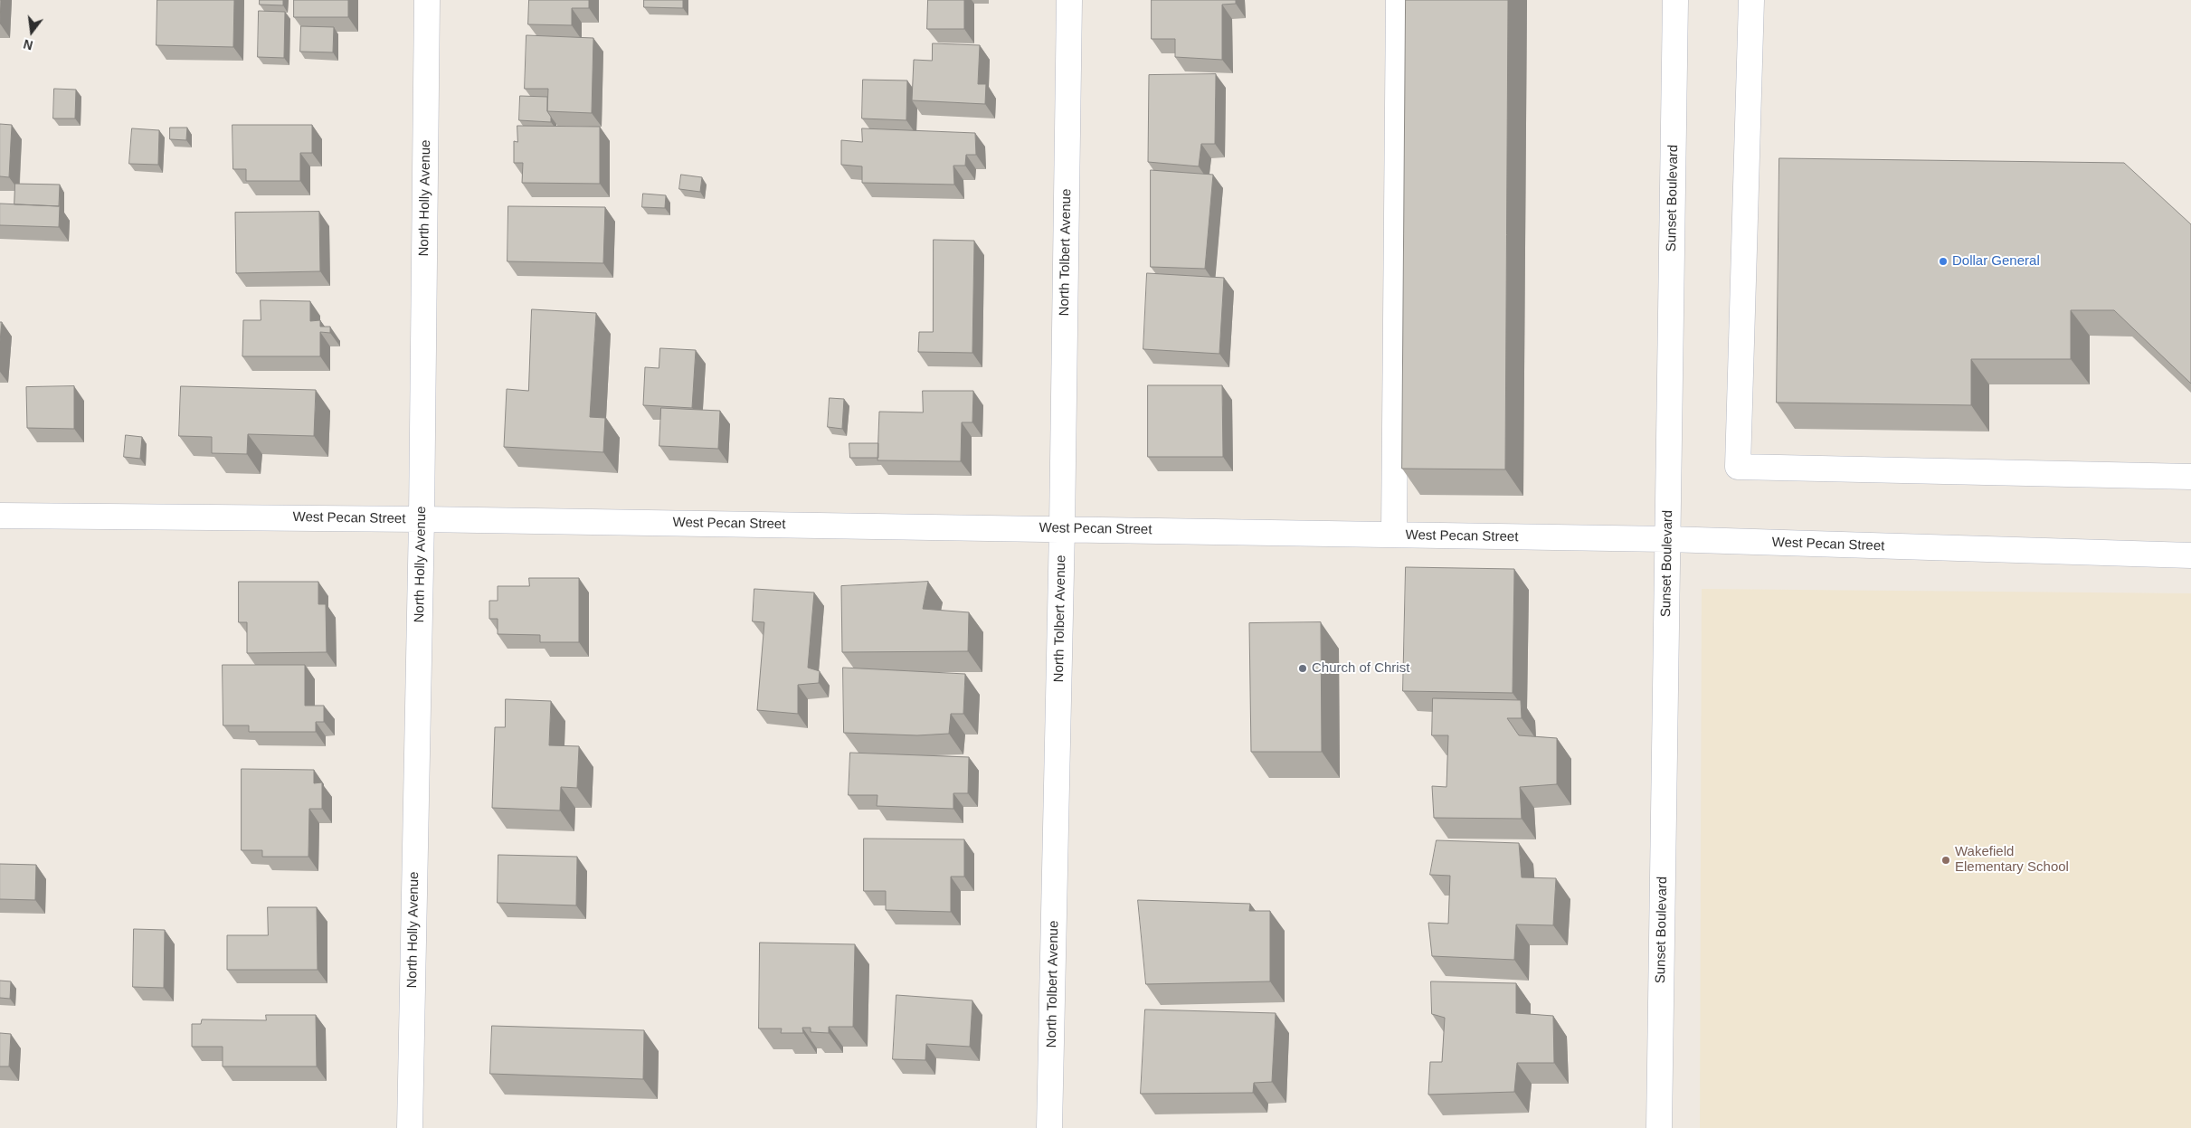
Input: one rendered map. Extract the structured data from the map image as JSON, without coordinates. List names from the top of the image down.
{
  "streets": {
    "street": [
      "North Holly Avenue",
      "Sunset Boulevard",
      "North Tolbert Avenue",
      "West Pecan Street"
    ]
  },
  "crossings": [
    ["North Holly Avenue", "West Pecan Street"],
    ["Sunset Boulevard", "West Pecan Street"],
    ["North Tolbert Avenue", "West Pecan Street"]
  ],
  "places": ["Dollar General", "Church of Christ", "Wakefield Elementary School"],
  "north": "bottom"
}
